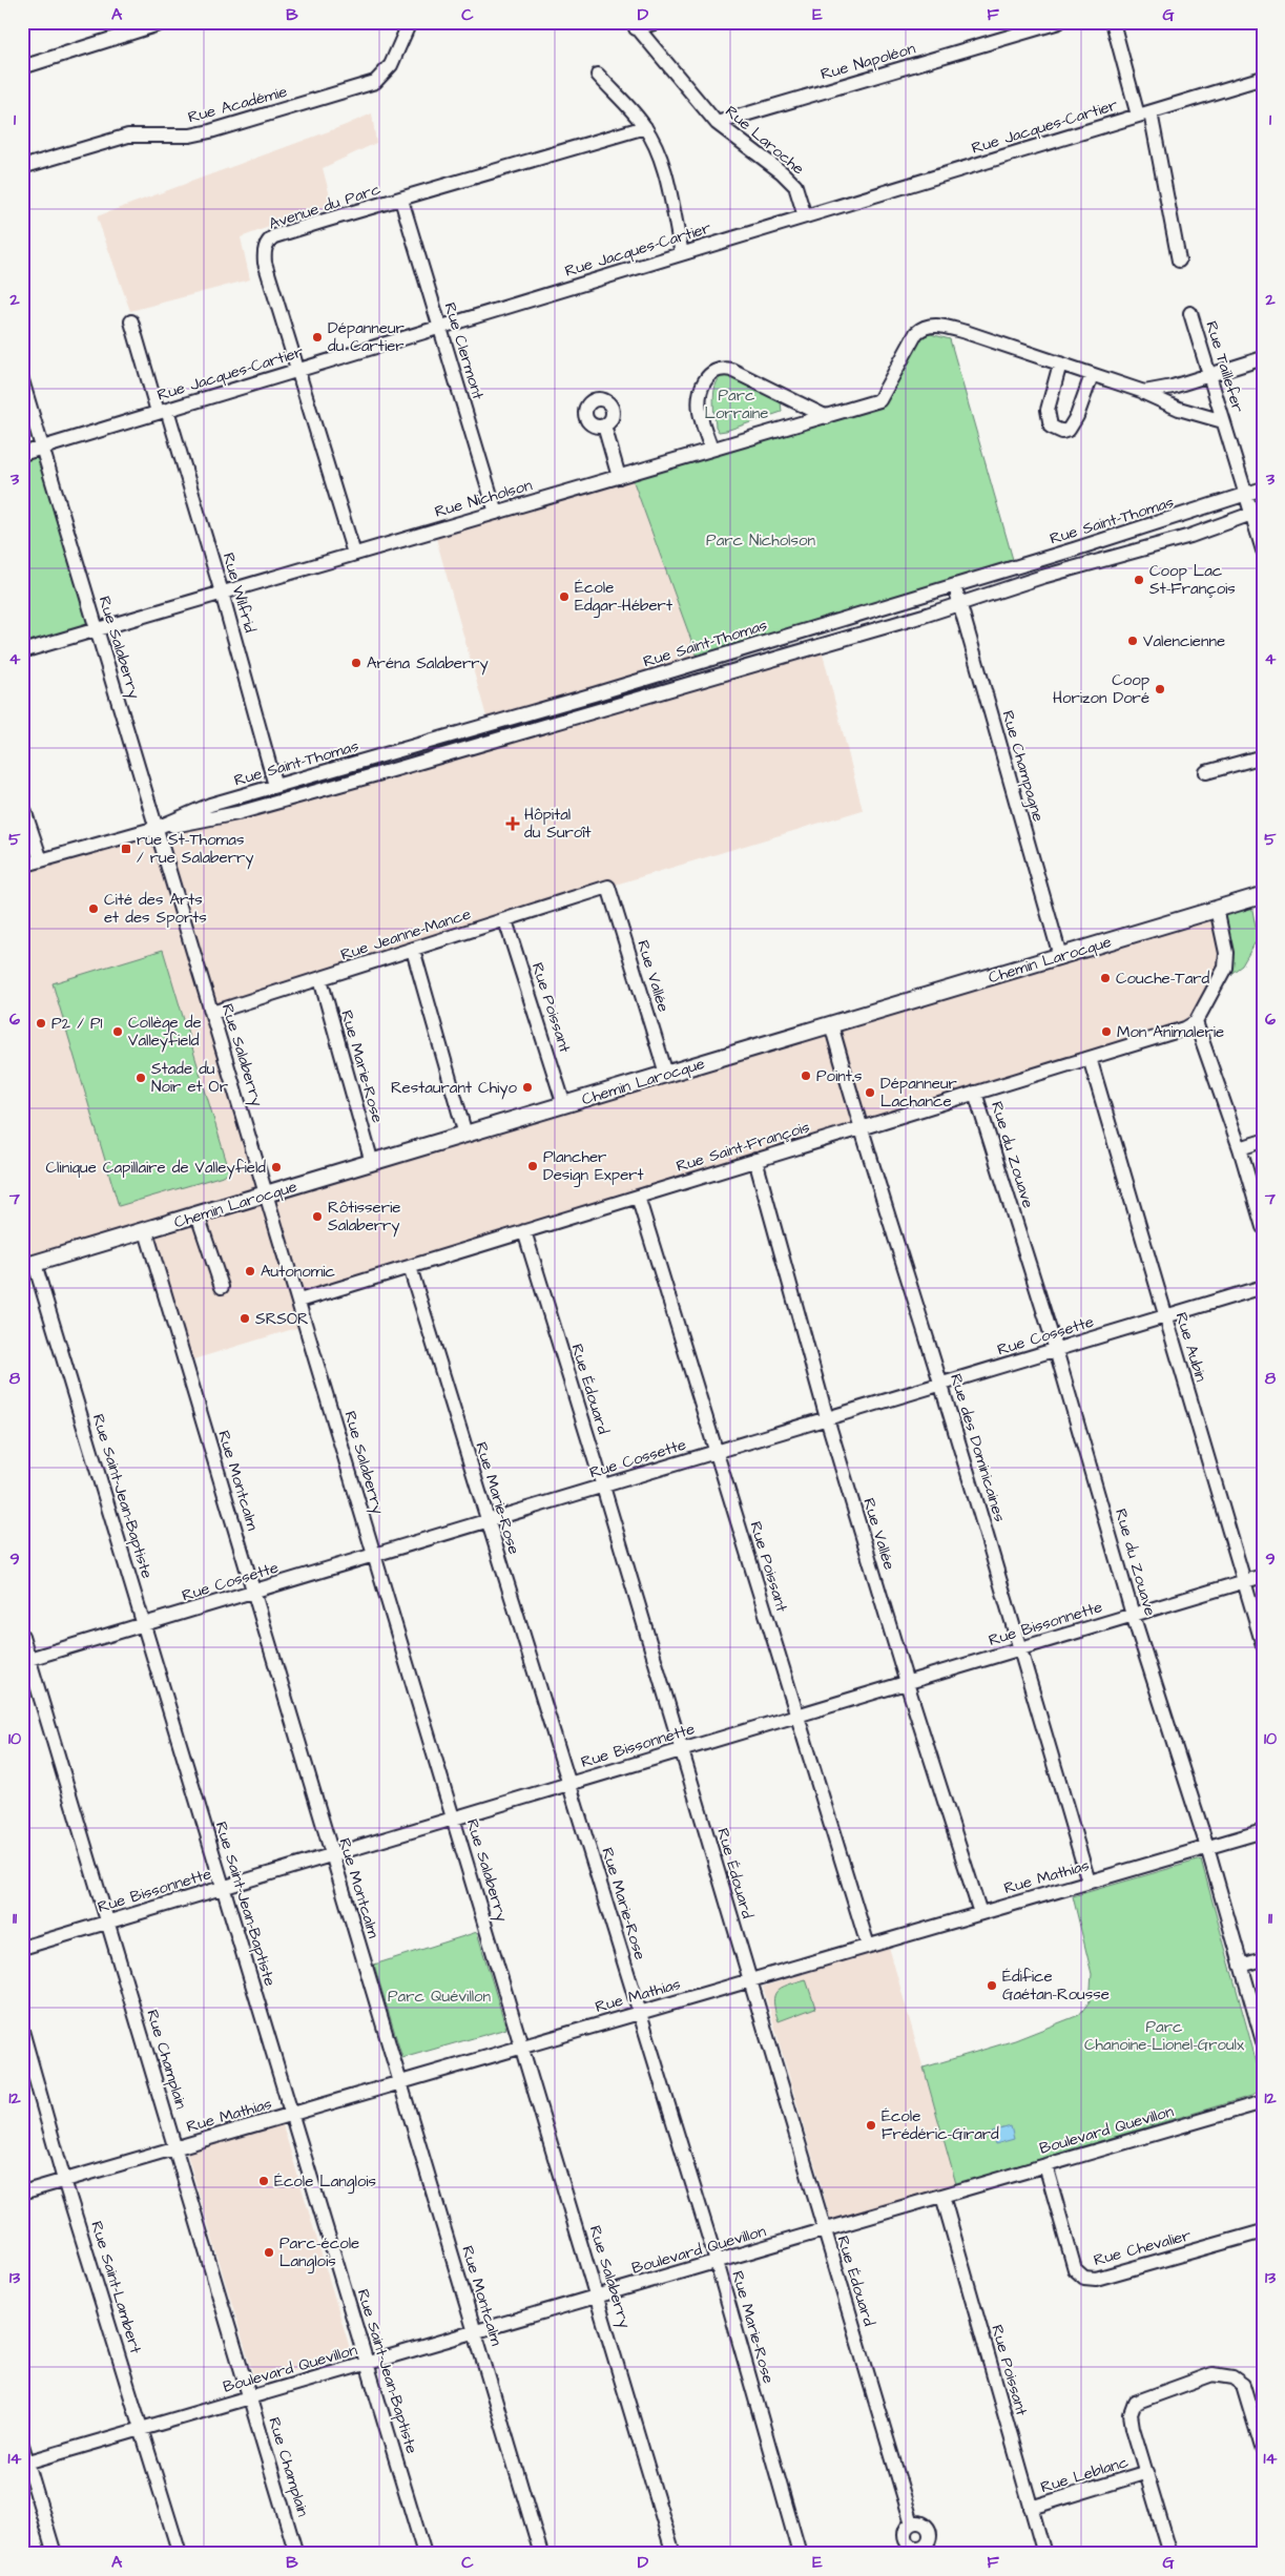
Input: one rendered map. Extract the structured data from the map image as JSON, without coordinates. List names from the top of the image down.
{
  "streets": {
    "main road": ["Chemin Larocque"],
    "street": [
      "Rue Napoléon",
      "Rue Académie",
      "Rue Jacques-Cartier",
      "Rue Laroche",
      "Avenue du Parc",
      "Rue Clermont",
      "Rue Taillefer",
      "Rue Nicholson",
      "Rue Saint-Thomas",
      "Rue Wilfrid",
      "Rue Salaberry",
      "Rue Champagne",
      "Rue Jeanne-Mance",
      "Rue Vallée",
      "Rue Poissant",
      "Rue Marie-Rose",
      "Rue Saint-François",
      "Rue du Zouave",
      "Rue Cossette",
      "Rue Aubin",
      "Rue Édouard",
      "Rue des Dominicaines",
      "Rue Montcalm",
      "Rue Saint-Jean-Baptiste",
      "Rue Bissonnette",
      "Rue Mathias",
      "Rue Champlain",
      "Boulevard Quevillon",
      "Rue Chevalier",
      "Rue Saint-Lambert",
      "Rue Leblanc"
    ]
  },
  "crossings": [
    ["Rue Napoléon", "Rue Laroche"],
    ["Rue Jacques-Cartier", "Rue Laroche"],
    ["Rue Jacques-Cartier", "Avenue du Parc"],
    ["Rue Jacques-Cartier", "Rue Clermont"],
    ["Rue Jacques-Cartier", "Rue Wilfrid"],
    ["Rue Jacques-Cartier", "Rue Salaberry"],
    ["Avenue du Parc", "Rue Clermont"],
    ["Avenue du Parc", "Rue Nicholson"],
    ["Rue Clermont", "Rue Nicholson"],
    ["Rue Taillefer", "Rue Saint-Thomas"],
    ["Rue Nicholson", "Rue Wilfrid"],
    ["Rue Nicholson", "Rue Salaberry"],
    ["Rue Saint-Thomas", "Rue Wilfrid"],
    ["Rue Saint-Thomas", "Rue Salaberry"],
    ["Rue Saint-Thomas", "Rue Champagne"],
    ["Rue Salaberry", "Rue Jeanne-Mance"],
    ["Rue Salaberry", "Chemin Larocque"],
    ["Rue Salaberry", "Rue Saint-François"],
    ["Rue Salaberry", "Rue Cossette"],
    ["Rue Salaberry", "Rue Bissonnette"],
    ["Rue Salaberry", "Rue Mathias"],
    ["Rue Salaberry", "Boulevard Quevillon"],
    ["Rue Champagne", "Chemin Larocque"],
    ["Rue Jeanne-Mance", "Rue Vallée"],
    ["Rue Jeanne-Mance", "Rue Poissant"],
    ["Rue Jeanne-Mance", "Rue Marie-Rose"],
    ["Chemin Larocque", "Rue Vallée"],
    ["Chemin Larocque", "Rue Poissant"],
    ["Chemin Larocque", "Rue Marie-Rose"],
    ["Chemin Larocque", "Rue des Dominicaines"],
    ["Chemin Larocque", "Rue Montcalm"],
    ["Chemin Larocque", "Rue Saint-Jean-Baptiste"],
    ["Rue Vallée", "Rue Saint-François"],
    ["Rue Vallée", "Rue Cossette"],
    ["Rue Vallée", "Rue Bissonnette"],
    ["Rue Vallée", "Rue Mathias"],
    ["Rue Poissant", "Rue Saint-François"],
    ["Rue Poissant", "Rue Cossette"],
    ["Rue Poissant", "Rue Bissonnette"],
    ["Rue Poissant", "Rue Mathias"],
    ["Rue Poissant", "Boulevard Quevillon"],
    ["Rue Poissant", "Rue Leblanc"],
    ["Rue Marie-Rose", "Rue Saint-François"],
    ["Rue Marie-Rose", "Rue Cossette"],
    ["Rue Marie-Rose", "Rue Bissonnette"],
    ["Rue Marie-Rose", "Rue Mathias"],
    ["Rue Marie-Rose", "Boulevard Quevillon"],
    ["Rue Saint-François", "Rue du Zouave"],
    ["Rue Saint-François", "Rue Aubin"],
    ["Rue Saint-François", "Rue Édouard"],
    ["Rue Saint-François", "Rue des Dominicaines"],
    ["Rue du Zouave", "Rue Cossette"],
    ["Rue du Zouave", "Rue Bissonnette"],
    ["Rue du Zouave", "Rue Mathias"],
    ["Rue Cossette", "Rue Aubin"],
    ["Rue Cossette", "Rue Édouard"],
    ["Rue Cossette", "Rue des Dominicaines"],
    ["Rue Cossette", "Rue Montcalm"],
    ["Rue Cossette", "Rue Saint-Jean-Baptiste"],
    ["Rue Cossette", "Rue Champlain"],
    ["Rue Aubin", "Rue Bissonnette"],
    ["Rue Édouard", "Rue Bissonnette"],
    ["Rue Édouard", "Rue Mathias"],
    ["Rue Édouard", "Boulevard Quevillon"],
    ["Rue des Dominicaines", "Rue Bissonnette"],
    ["Rue des Dominicaines", "Rue Mathias"],
    ["Rue Montcalm", "Rue Bissonnette"],
    ["Rue Montcalm", "Rue Mathias"],
    ["Rue Montcalm", "Boulevard Quevillon"],
    ["Rue Saint-Jean-Baptiste", "Rue Bissonnette"],
    ["Rue Saint-Jean-Baptiste", "Rue Mathias"],
    ["Rue Saint-Jean-Baptiste", "Boulevard Quevillon"],
    ["Rue Bissonnette", "Rue Champlain"],
    ["Rue Mathias", "Rue Champlain"],
    ["Rue Mathias", "Rue Saint-Lambert"],
    ["Rue Champlain", "Boulevard Quevillon"],
    ["Boulevard Quevillon", "Rue Chevalier"],
    ["Boulevard Quevillon", "Rue Saint-Lambert"]
  ],
  "parks": [
    "Parc Lorraine",
    "Parc Nicholson",
    "Parc Quévillon",
    "Parc Chanoine-Lionel-Groulx"
  ],
  "places": {
    "other": [
      "Dépanneur du Cartier",
      "Coop Lac St-François",
      "École Edgar-Hébert",
      "Valencienne",
      "Aréna Salaberry",
      "Coop Horizon Doré",
      "Cité des Arts et des Sports",
      "Couche-Tard",
      "P2 / P1",
      "Collège de Valleyfield",
      "Mon Animalerie",
      "Point.s",
      "Stade du Noir et Or",
      "Restaurant Chiyo",
      "Dépanneur Lachance",
      "Plancher Design Expert",
      "Clinique Capillaire de Valleyfield",
      "Rôtisserie Salaberry",
      "Autonomic",
      "SRSOR",
      "Édifice Gaétan-Rousse",
      "École Frédéric-Girard",
      "École Langlois",
      "Parc-école Langlois"
    ],
    "health": ["Hôpital du Suroît"],
    "transit": ["rue St-Thomas / rue Salaberry"]
  },
  "grid": {
    "columns": [
      "A",
      "B",
      "C",
      "D",
      "E",
      "F",
      "G"
    ],
    "rows": [
      "1",
      "2",
      "3",
      "4",
      "5",
      "6",
      "7",
      "8",
      "9",
      "10",
      "11",
      "12",
      "13",
      "14"
    ]
  }
}
